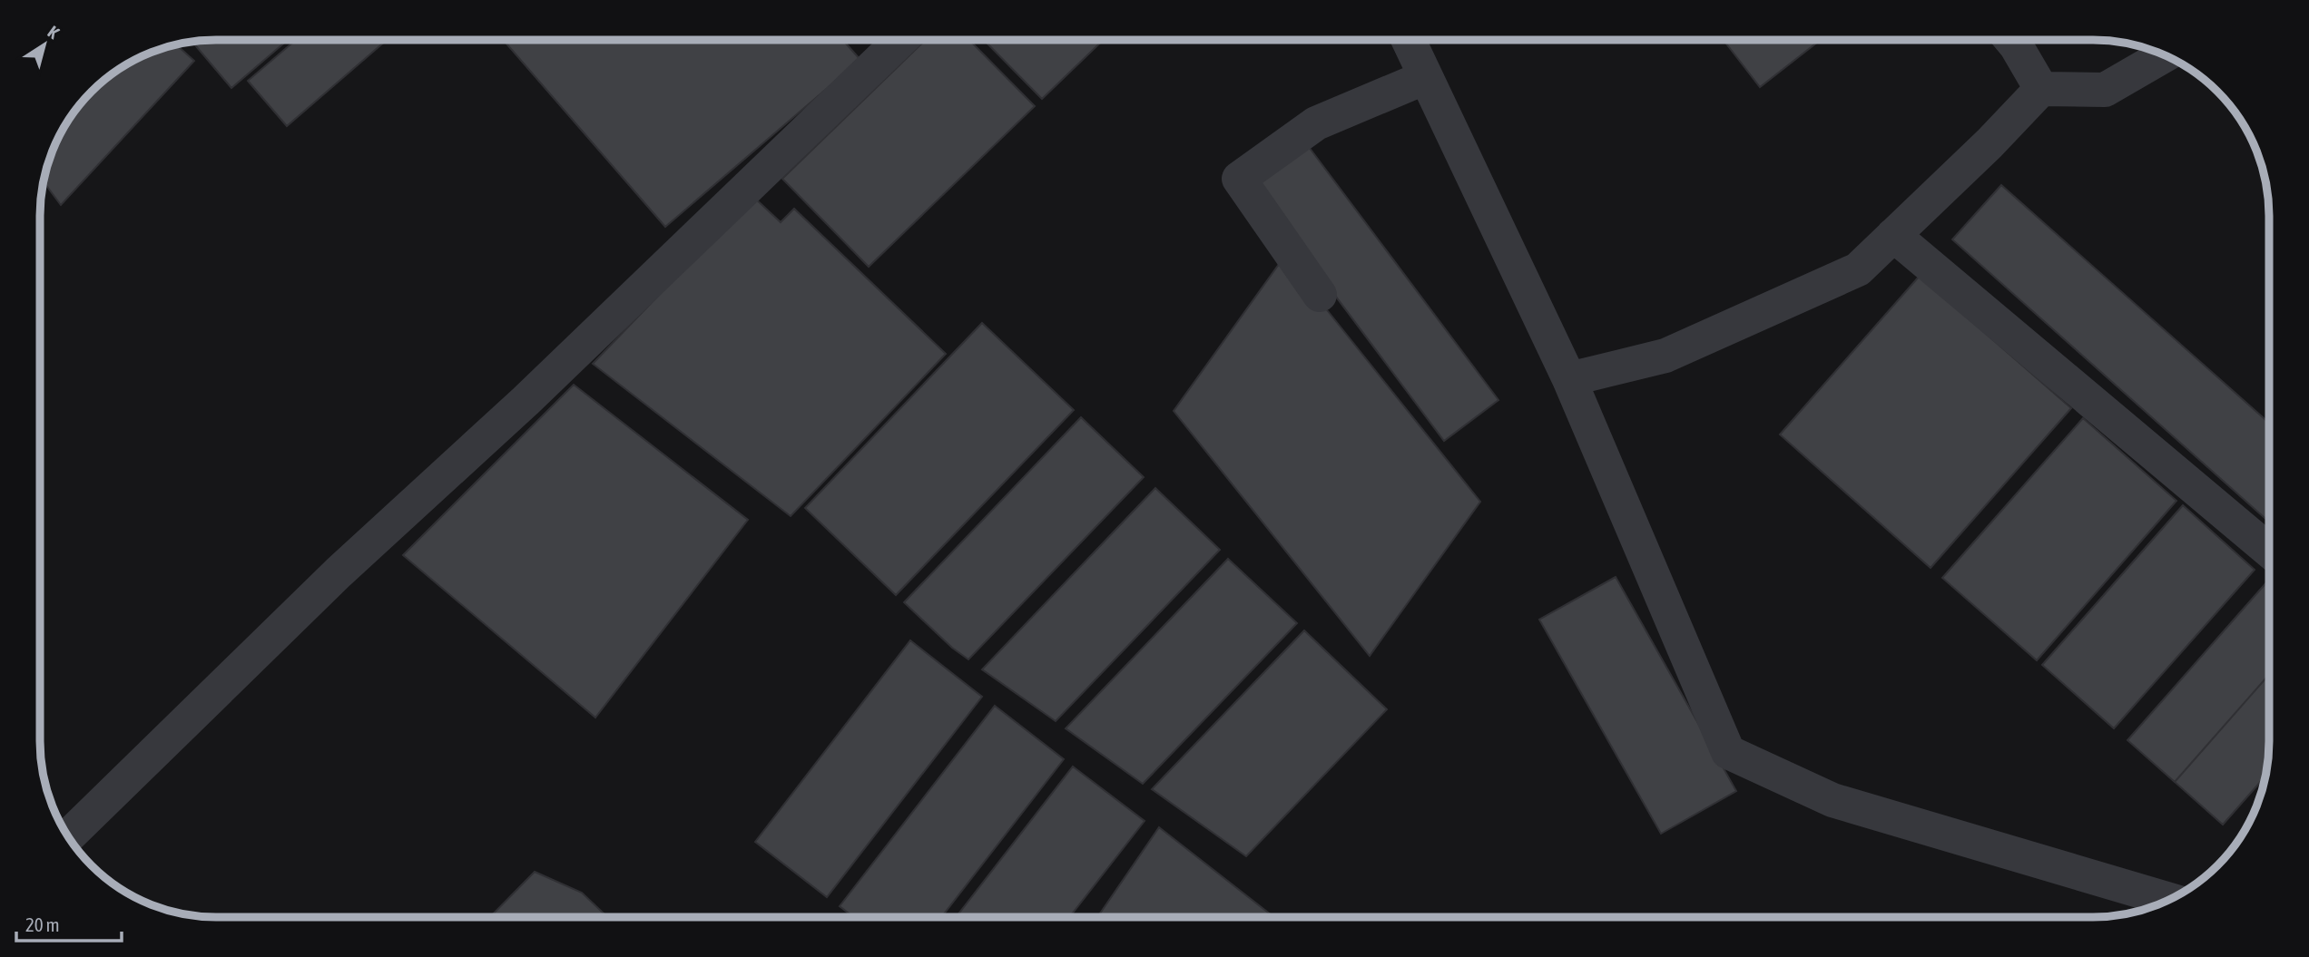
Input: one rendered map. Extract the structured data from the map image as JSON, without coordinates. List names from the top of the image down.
{
  "scale_bar": "20 m",
  "north": "top right"
}
